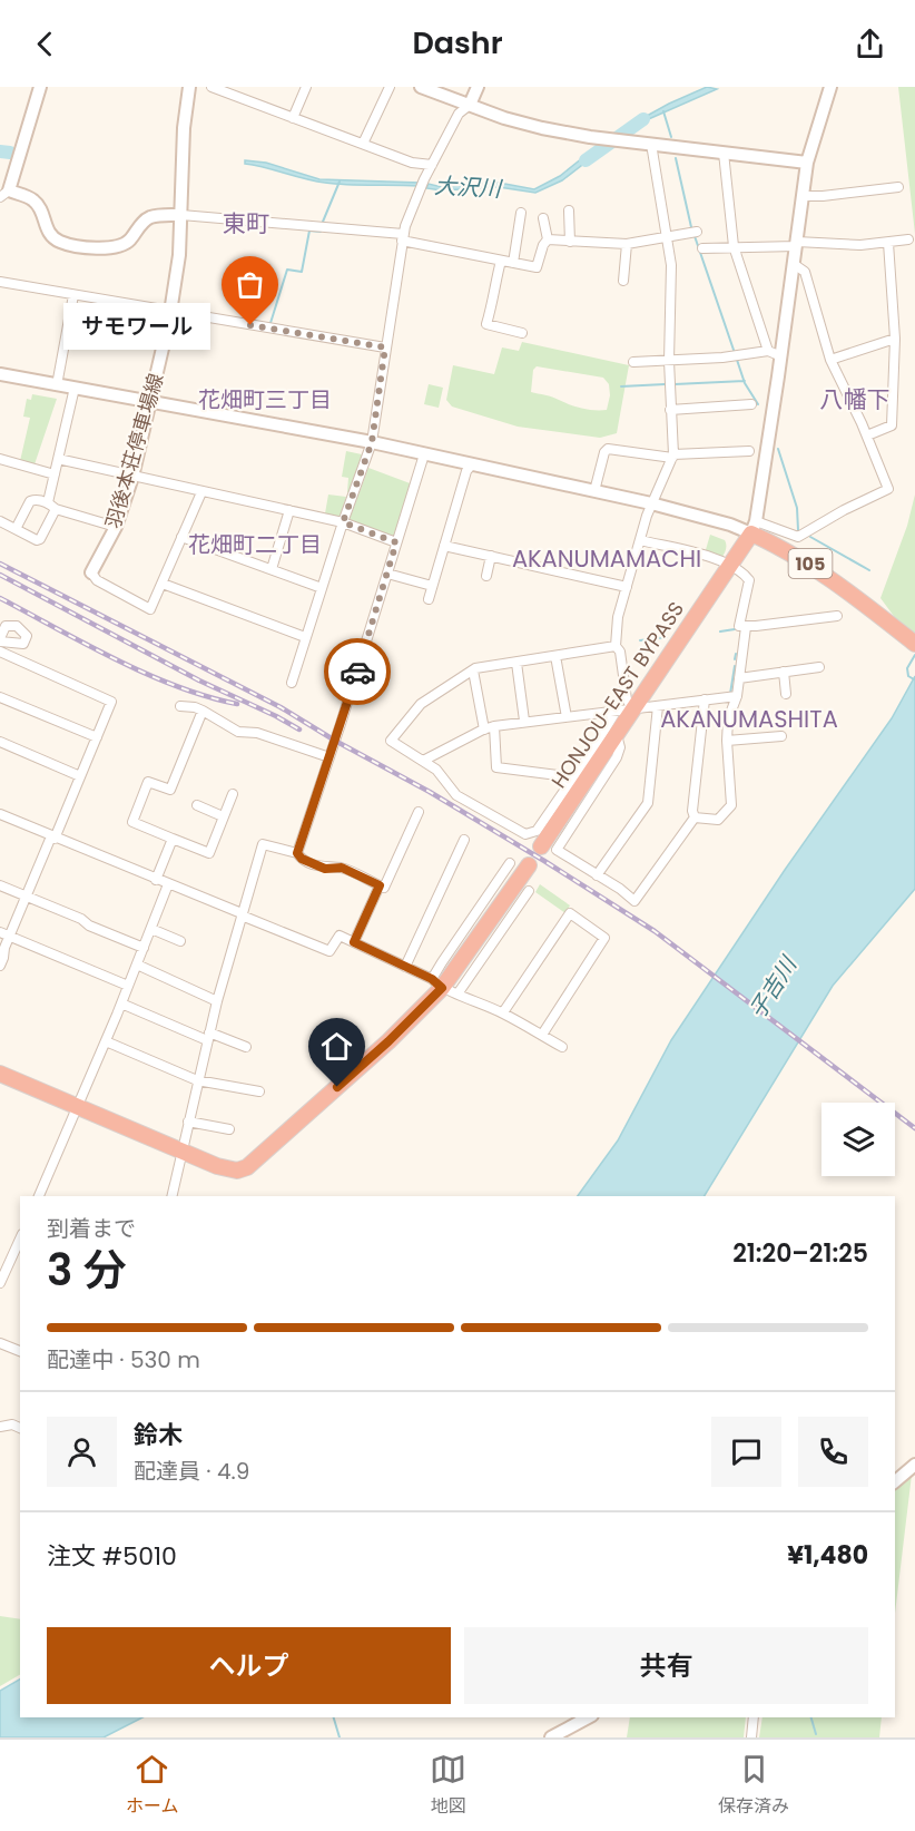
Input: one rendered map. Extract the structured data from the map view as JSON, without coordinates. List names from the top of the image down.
{
  "streets": {
    "highway": ["105", "HONJOU-EAST BYPASS"],
    "street": ["羽後本荘停車場線"]
  },
  "crossings": [
    ["105", "HONJOU-EAST BYPASS"]
  ],
  "districts": [
    "東町",
    "花畑町三丁目",
    "八幡下",
    "花畑町二丁目",
    "AKANUMAMACHI",
    "AKANUMASHITA"
  ],
  "water": ["大沢川", "子吉川"],
  "places": ["サモワール"],
  "page": {
    "header": "Dashr",
    "bubble": "サモワール",
    "heading": ["3 分", "到着まで", "21:20–21:25"],
    "panel": [
      "鈴木",
      "配達員 · 4.9",
      "注文 #5010",
      "¥1,480"
    ],
    "bar": "配達中 · 530 m",
    "buttons": ["ヘルプ", "共有"],
    "tabs": ["ホーム", "地図", "保存済み"]
  }
}
